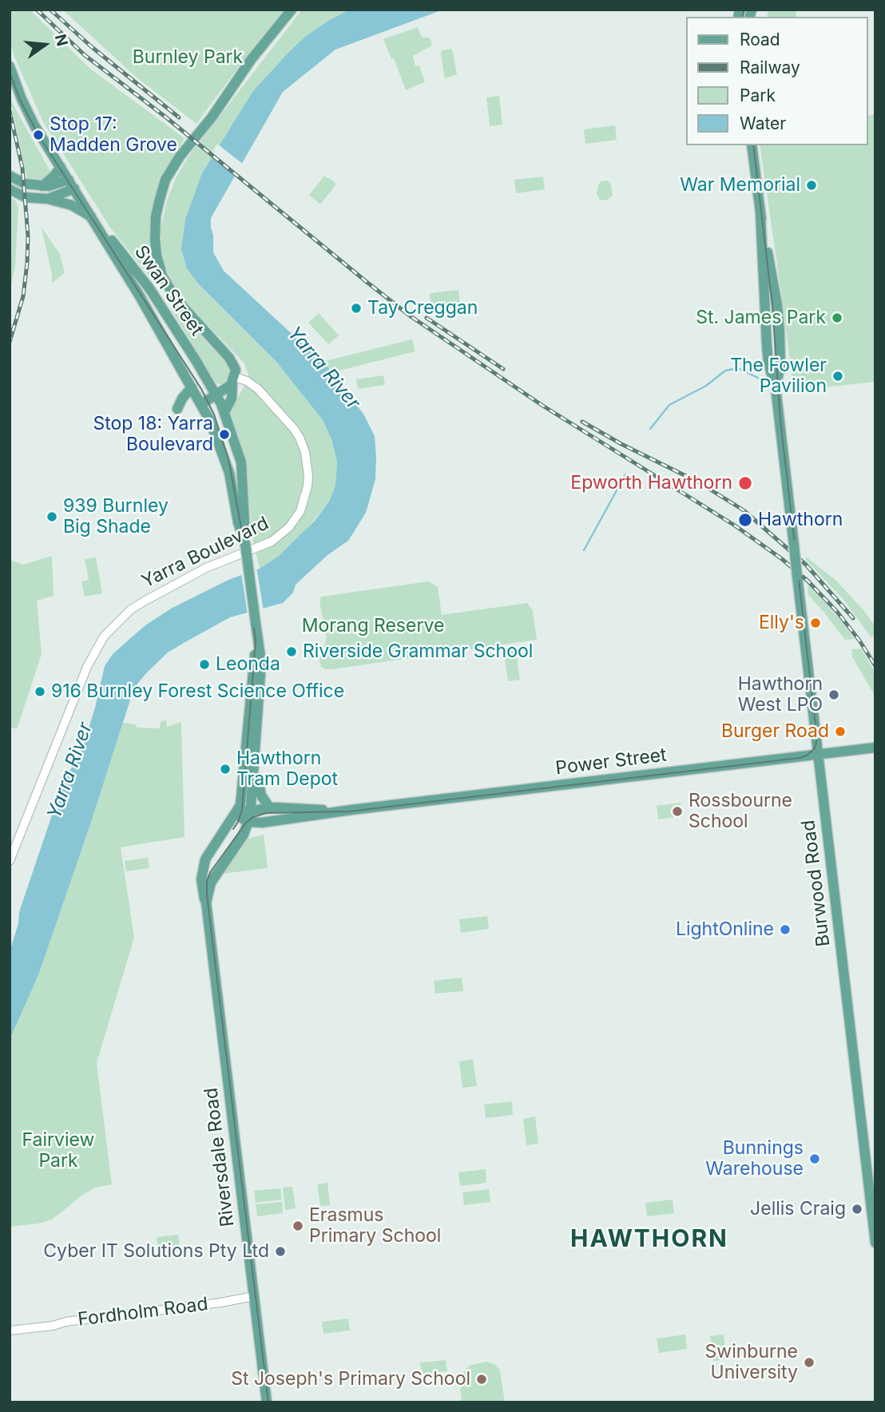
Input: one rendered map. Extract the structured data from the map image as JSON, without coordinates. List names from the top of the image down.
{
  "streets": {
    "main road": [
      "Swan Street",
      "Power Street",
      "Burwood Road",
      "Riversdale Road"
    ],
    "street": ["Yarra Boulevard", "Fordholm Road"]
  },
  "crossings": [
    ["Power Street", "Burwood Road"],
    ["Power Street", "Riversdale Road"],
    ["Riversdale Road", "Fordholm Road"]
  ],
  "districts": ["HAWTHORN"],
  "water": ["Yarra River"],
  "parks": ["Burnley Park", "Morang Reserve", "Fairview Park"],
  "places": [
    "Stop 17: Madden Grove",
    "War Memorial",
    "Tay Creggan",
    "St. James Park",
    "The Fowler Pavilion",
    "Stop 18: Yarra Boulevard",
    "Epworth Hawthorn",
    "939 Burnley Big Shade",
    "Hawthorn",
    "Elly's",
    "Riverside Grammar School",
    "Leonda",
    "916 Burnley Forest Science Office",
    "Hawthorn West LPO",
    "Burger Road",
    "Hawthorn Tram Depot",
    "Rossbourne School",
    "LightOnline",
    "Bunnings Warehouse",
    "Jellis Craig",
    "Erasmus Primary School",
    "Cyber IT Solutions Pty Ltd",
    "Swinburne University",
    "St Joseph's Primary School"
  ],
  "legend": [
    "Road",
    "Railway",
    "Park",
    "Water"
  ],
  "north": "right"
}
